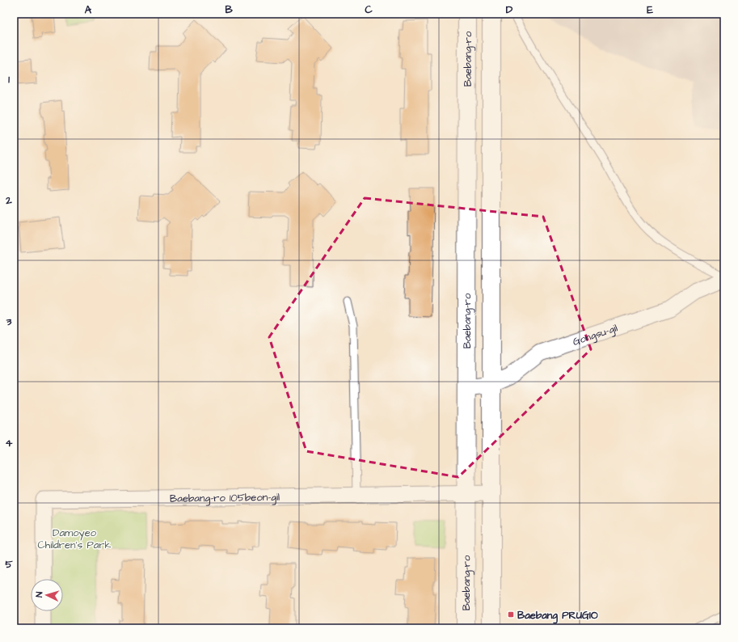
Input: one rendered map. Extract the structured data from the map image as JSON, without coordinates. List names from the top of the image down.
{
  "streets": {
    "street": ["Baebang-ro", "Gongsu-gil", "Baebang-ro 105beon-gil"]
  },
  "crossings": [
    ["Baebang-ro", "Gongsu-gil"],
    ["Baebang-ro", "Baebang-ro 105beon-gil"]
  ],
  "parks": ["Damoyeo Children's Park"],
  "places": {
    "transit": ["Baebang PRUGIO"]
  },
  "north": "left",
  "grid": {
    "columns": [
      "A",
      "B",
      "C",
      "D",
      "E"
    ],
    "rows": [
      "1",
      "2",
      "3",
      "4",
      "5"
    ]
  }
}
